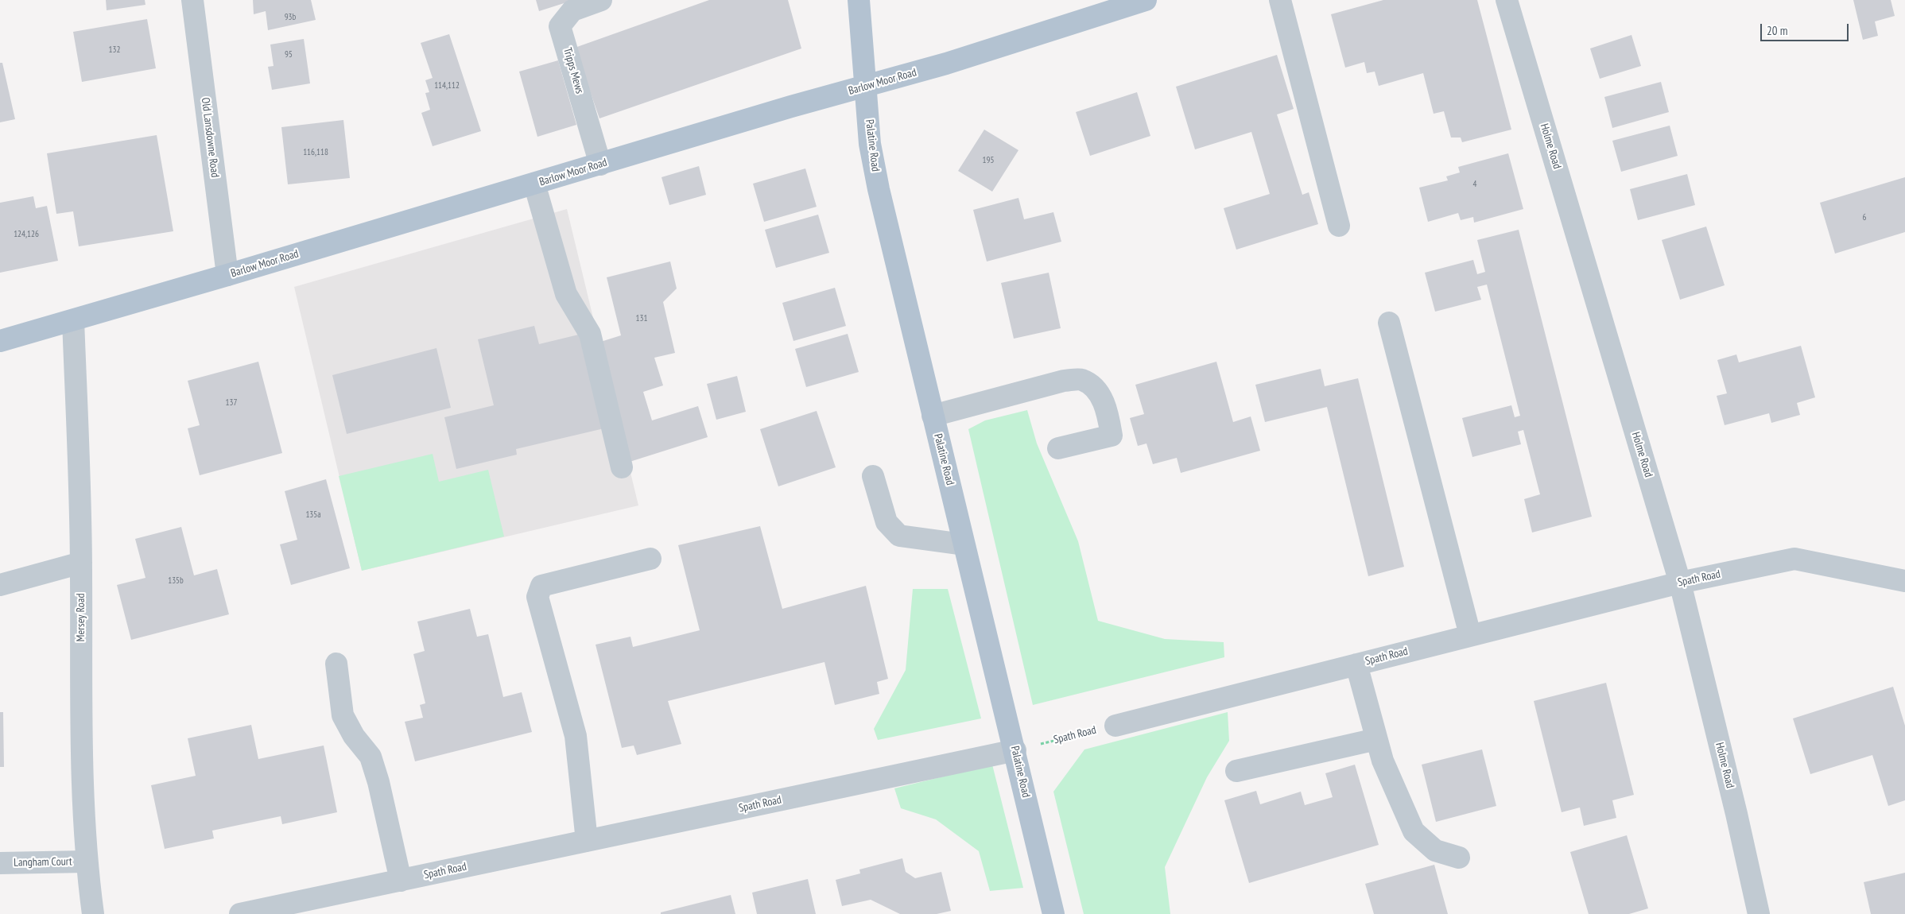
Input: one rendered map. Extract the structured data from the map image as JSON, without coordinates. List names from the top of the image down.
{
  "streets": {
    "main road": ["Barlow Moor Road", "Palatine Road"],
    "street": [
      "Tripps Mews",
      "Old Lansdowne Road",
      "Holme Road",
      "Spath Road",
      "Mersey Road",
      "Langham Court"
    ]
  },
  "crossings": [
    ["Tripps Mews", "Barlow Moor Road"],
    ["Barlow Moor Road", "Old Lansdowne Road"],
    ["Barlow Moor Road", "Palatine Road"],
    ["Barlow Moor Road", "Mersey Road"],
    ["Palatine Road", "Spath Road"],
    ["Holme Road", "Spath Road"],
    ["Mersey Road", "Langham Court"]
  ],
  "house_numbers": [
    "93b",
    "132",
    "95",
    "114,112",
    "116,118",
    "195",
    "4",
    "6",
    "124,126",
    "131",
    "137",
    "135a",
    "135b"
  ],
  "scale_bar": "20 m"
}
